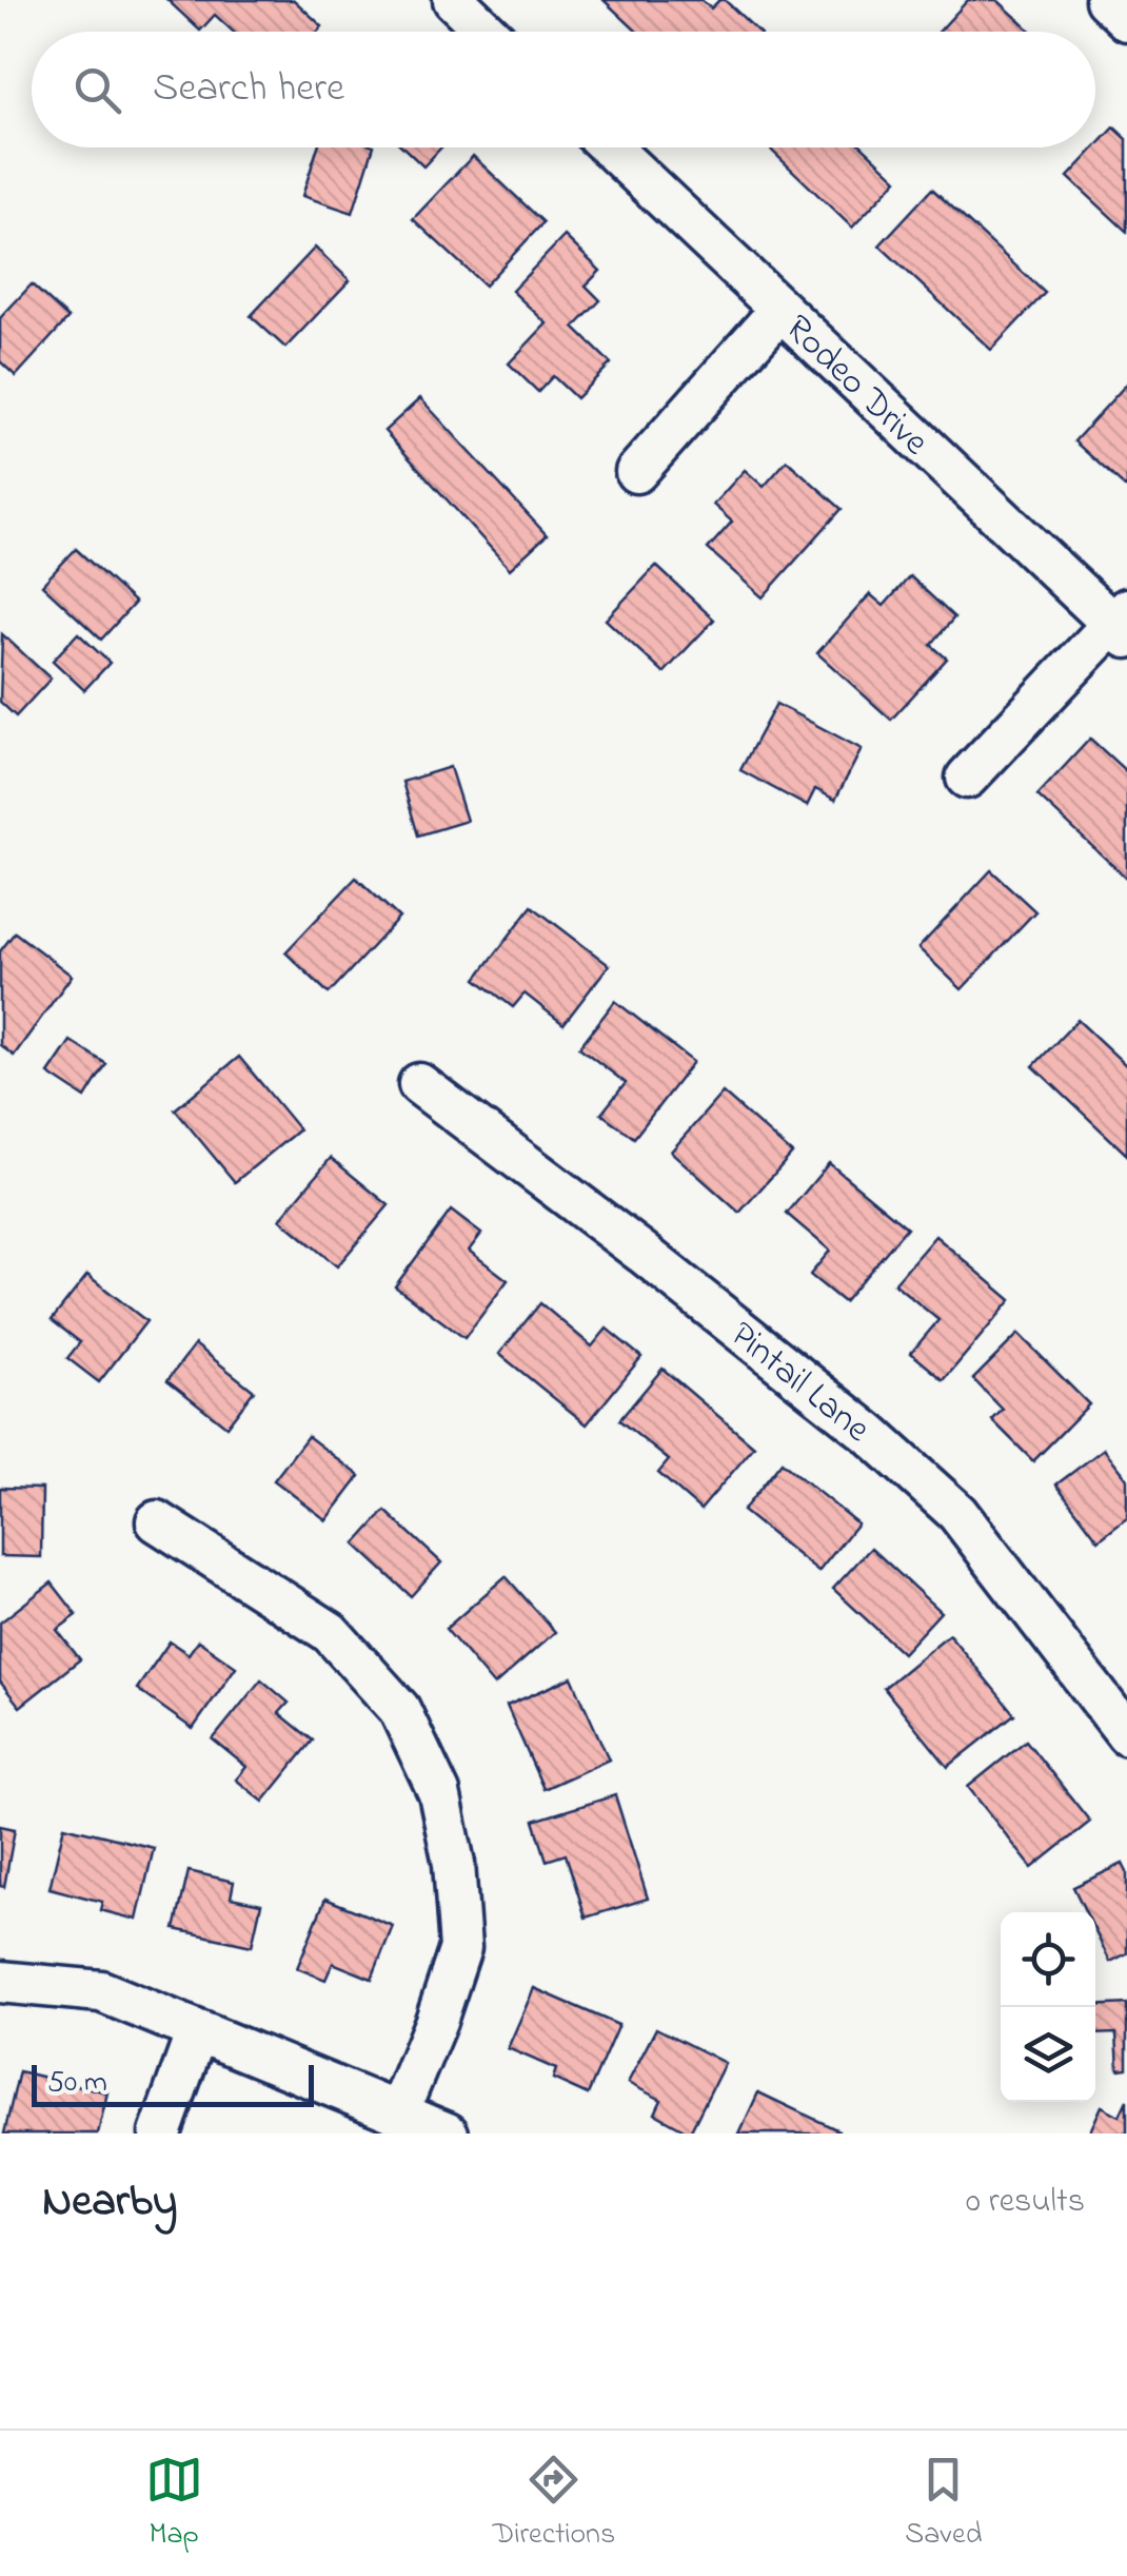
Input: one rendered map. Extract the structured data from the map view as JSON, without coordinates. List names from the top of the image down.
{
  "streets": {
    "street": ["Rodeo Drive", "Pintail Lane"]
  },
  "scale_bar": "50 m",
  "page": {
    "search": "Search here",
    "scale": "50 m",
    "heading": ["Nearby", "0 results"],
    "nav": ["Map", "Directions", "Saved"]
  }
}
